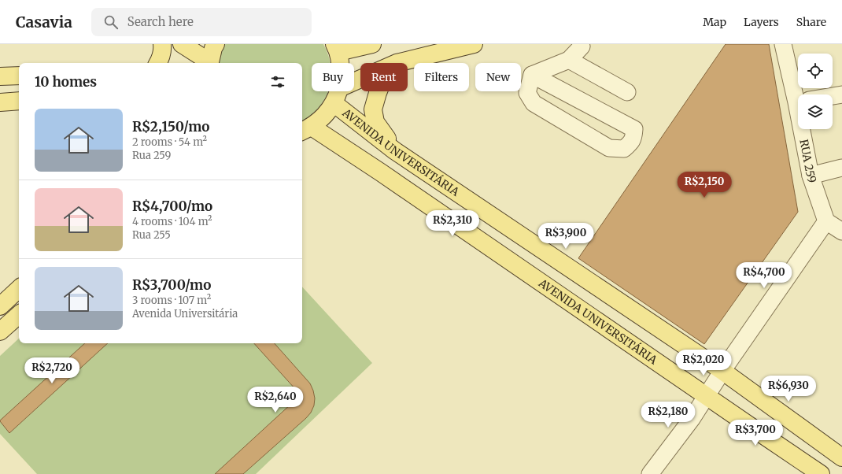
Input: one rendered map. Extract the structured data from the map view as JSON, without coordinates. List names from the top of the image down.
{
  "streets": {
    "main road": ["AVENIDA UNIVERSITÁRIA"],
    "street": ["RUA 259"]
  },
  "page": {
    "header": "Casavia",
    "search": "Search here",
    "nav": ["Map", "Layers", "Share"],
    "chip": [
      "Buy",
      "Rent",
      "Filters",
      "New"
    ],
    "heading": "10 homes",
    "list": [
      {
        "name": "R$2,150/mo",
        "note": "2 rooms · 54 m² · Rua 259"
      },
      {
        "name": "R$4,700/mo",
        "note": "4 rooms · 104 m² · Rua 255"
      },
      {
        "name": "R$3,700/mo",
        "note": "3 rooms · 107 m² · Avenida Universitária"
      }
    ],
    "price": [
      "R$2,150",
      "R$2,310",
      "R$3,900",
      "R$4,700",
      "R$2,020",
      "R$2,720",
      "R$6,930",
      "R$2,640",
      "R$2,180",
      "R$3,700"
    ]
  }
}
